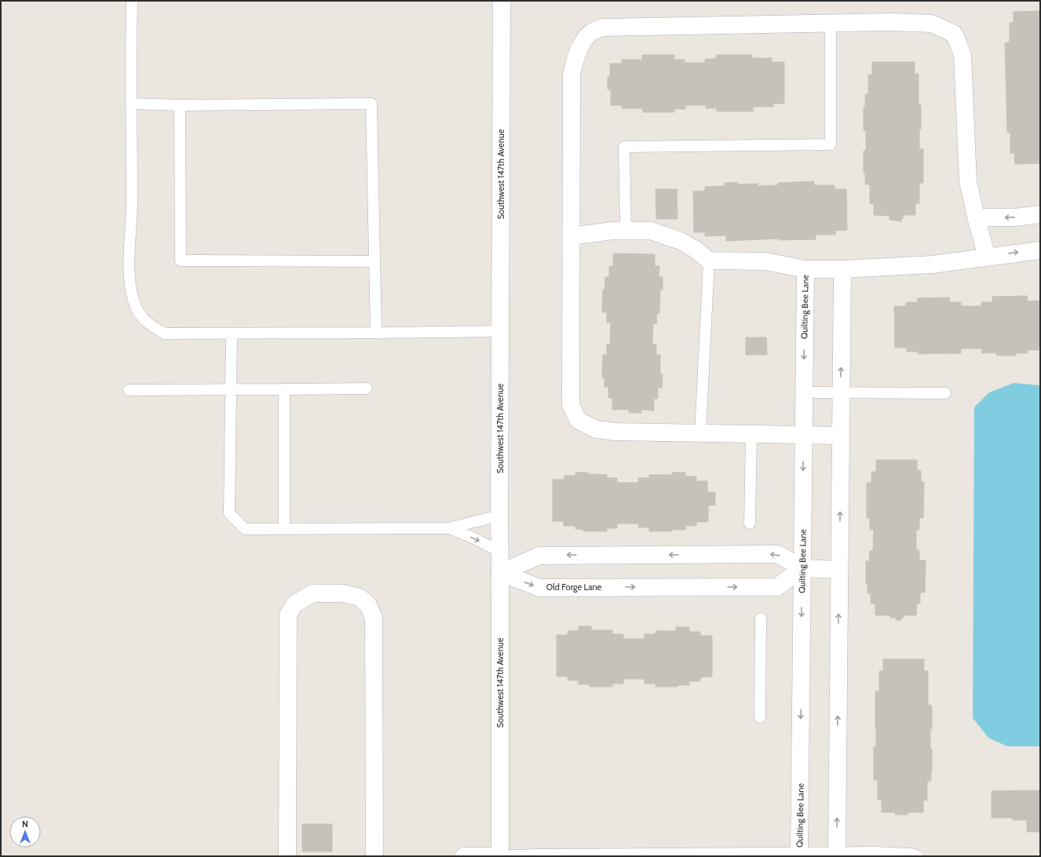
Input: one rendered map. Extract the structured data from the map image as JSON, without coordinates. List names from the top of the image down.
{
  "streets": {
    "street": ["Southwest 147th Avenue", "Quilting Bee Lane", "Old Forge Lane"]
  },
  "crossings": [
    ["Southwest 147th Avenue", "Old Forge Lane"],
    ["Quilting Bee Lane", "Old Forge Lane"]
  ],
  "north": "top"
}
